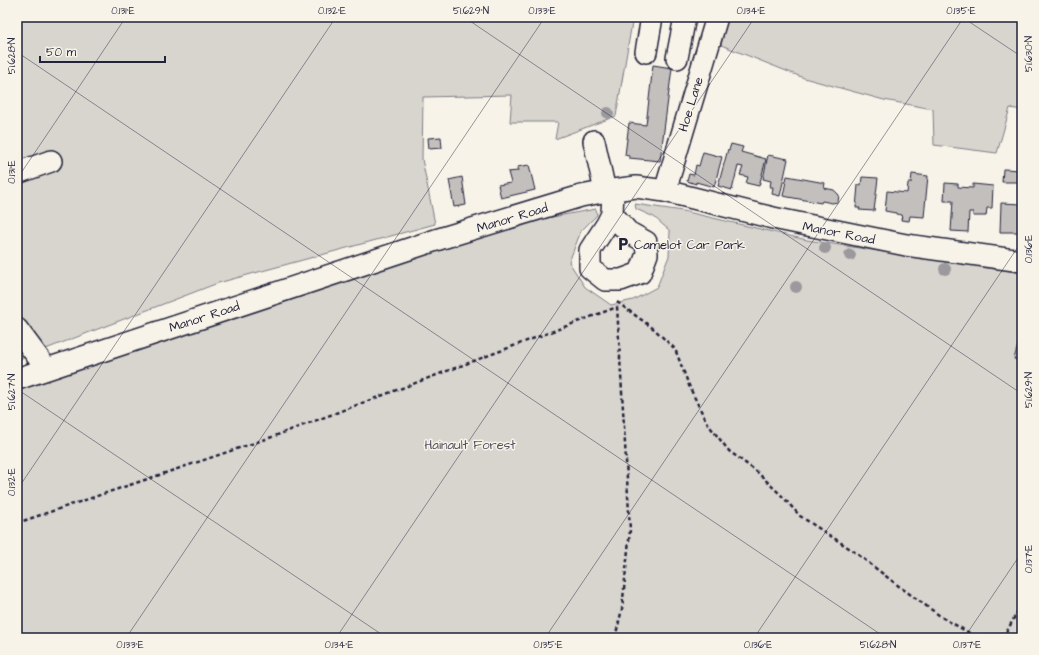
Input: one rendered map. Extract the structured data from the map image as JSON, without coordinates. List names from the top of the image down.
{
  "streets": {
    "street": ["Hoe Lane", "Manor Road"]
  },
  "crossings": [
    ["Hoe Lane", "Manor Road"]
  ],
  "parks": ["Hainault Forest"],
  "places": {
    "parking": ["Camelot Car Park"]
  },
  "scale_bar": "50 m",
  "coordinates": [
    "0.131°E",
    "0.132°E",
    "51.629°N",
    "0.133°E",
    "0.134°E",
    "0.135°E",
    "51.630°N",
    "51.628°N",
    "0.136°E",
    "51.627°N",
    "0.137°E"
  ]
}
